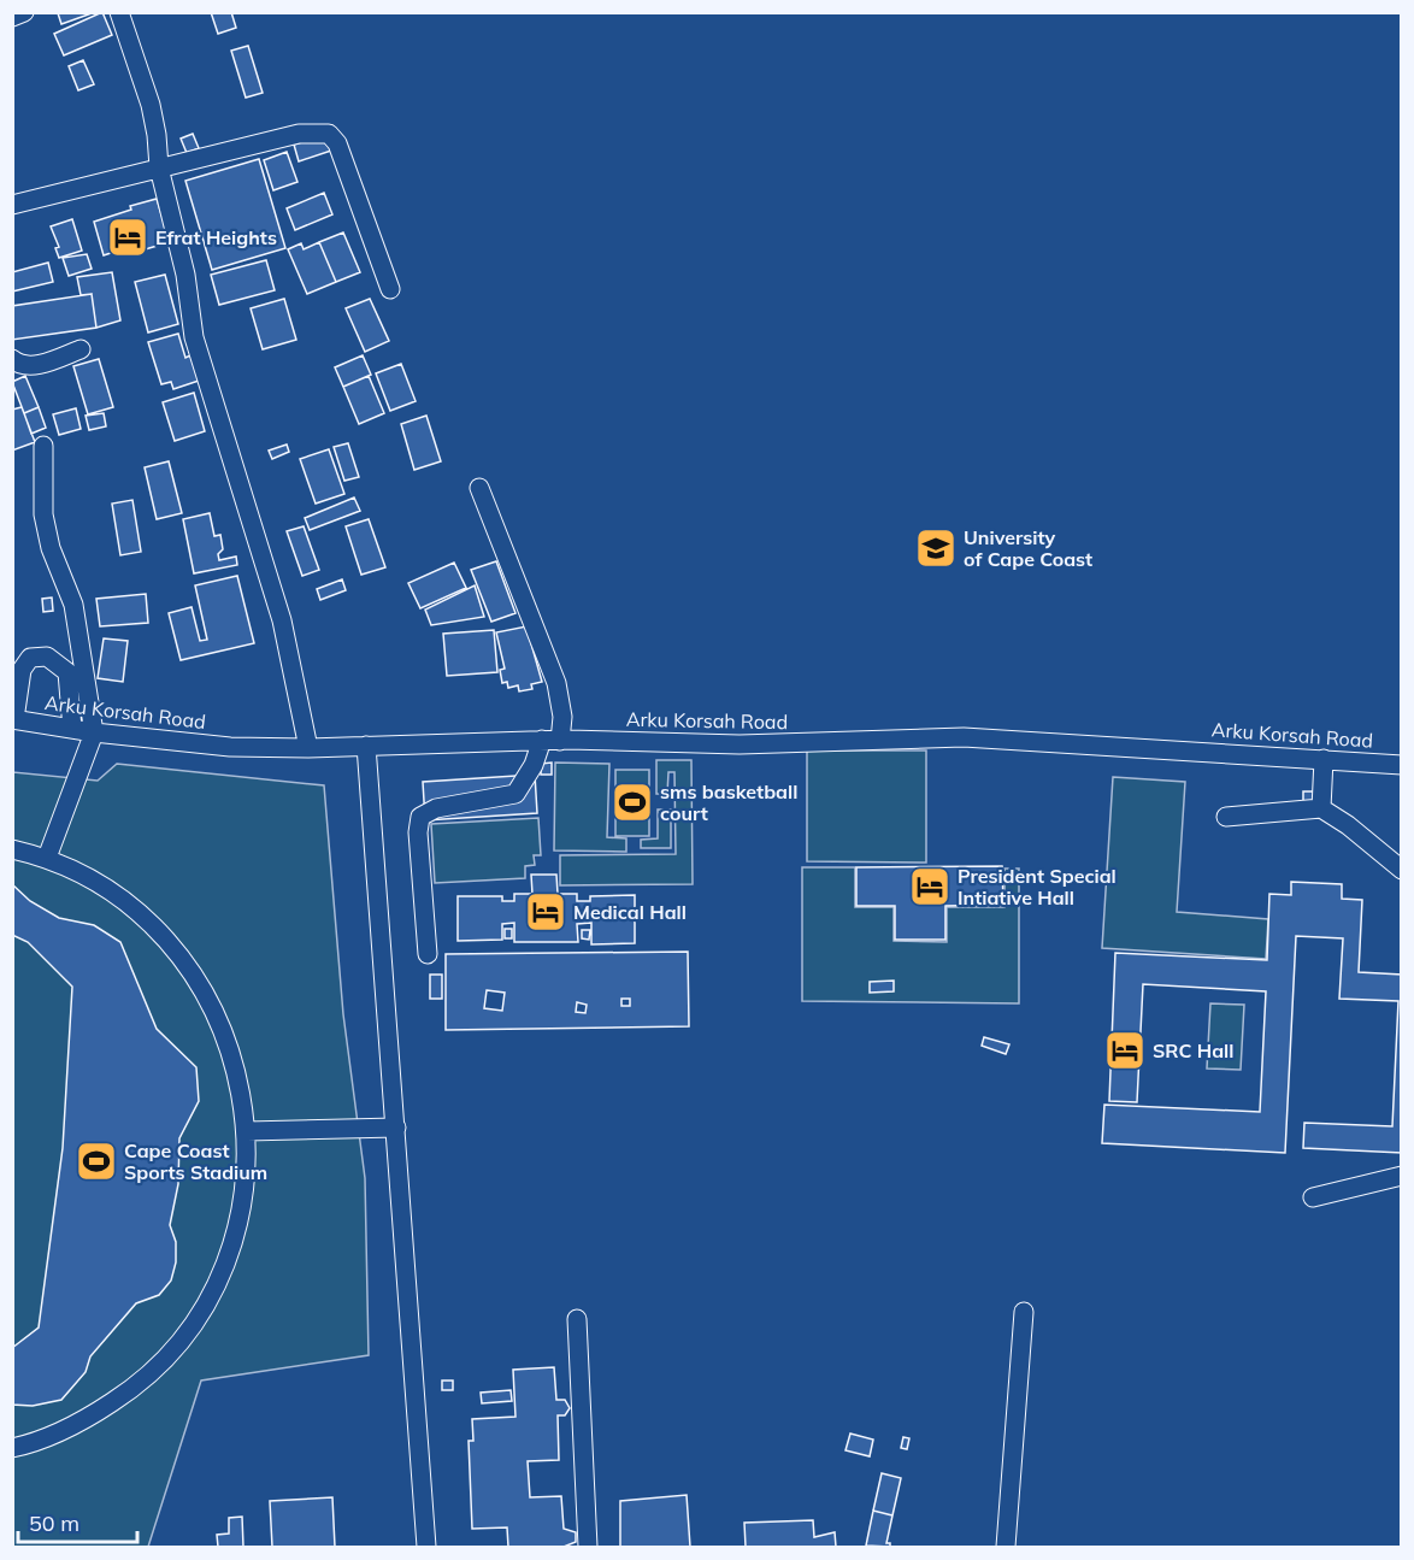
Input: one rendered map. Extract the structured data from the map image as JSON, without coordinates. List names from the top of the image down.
{
  "streets": {
    "street": ["Arku Korsah Road"]
  },
  "places": {
    "hotel": [
      "Efrat Heights",
      "President Special Intiative Hall",
      "Medical Hall",
      "SRC Hall"
    ],
    "school or university": ["University of Cape Coast"],
    "sports": ["sms basketball court", "Cape Coast Sports Stadium"]
  },
  "scale_bar": "50 m"
}
